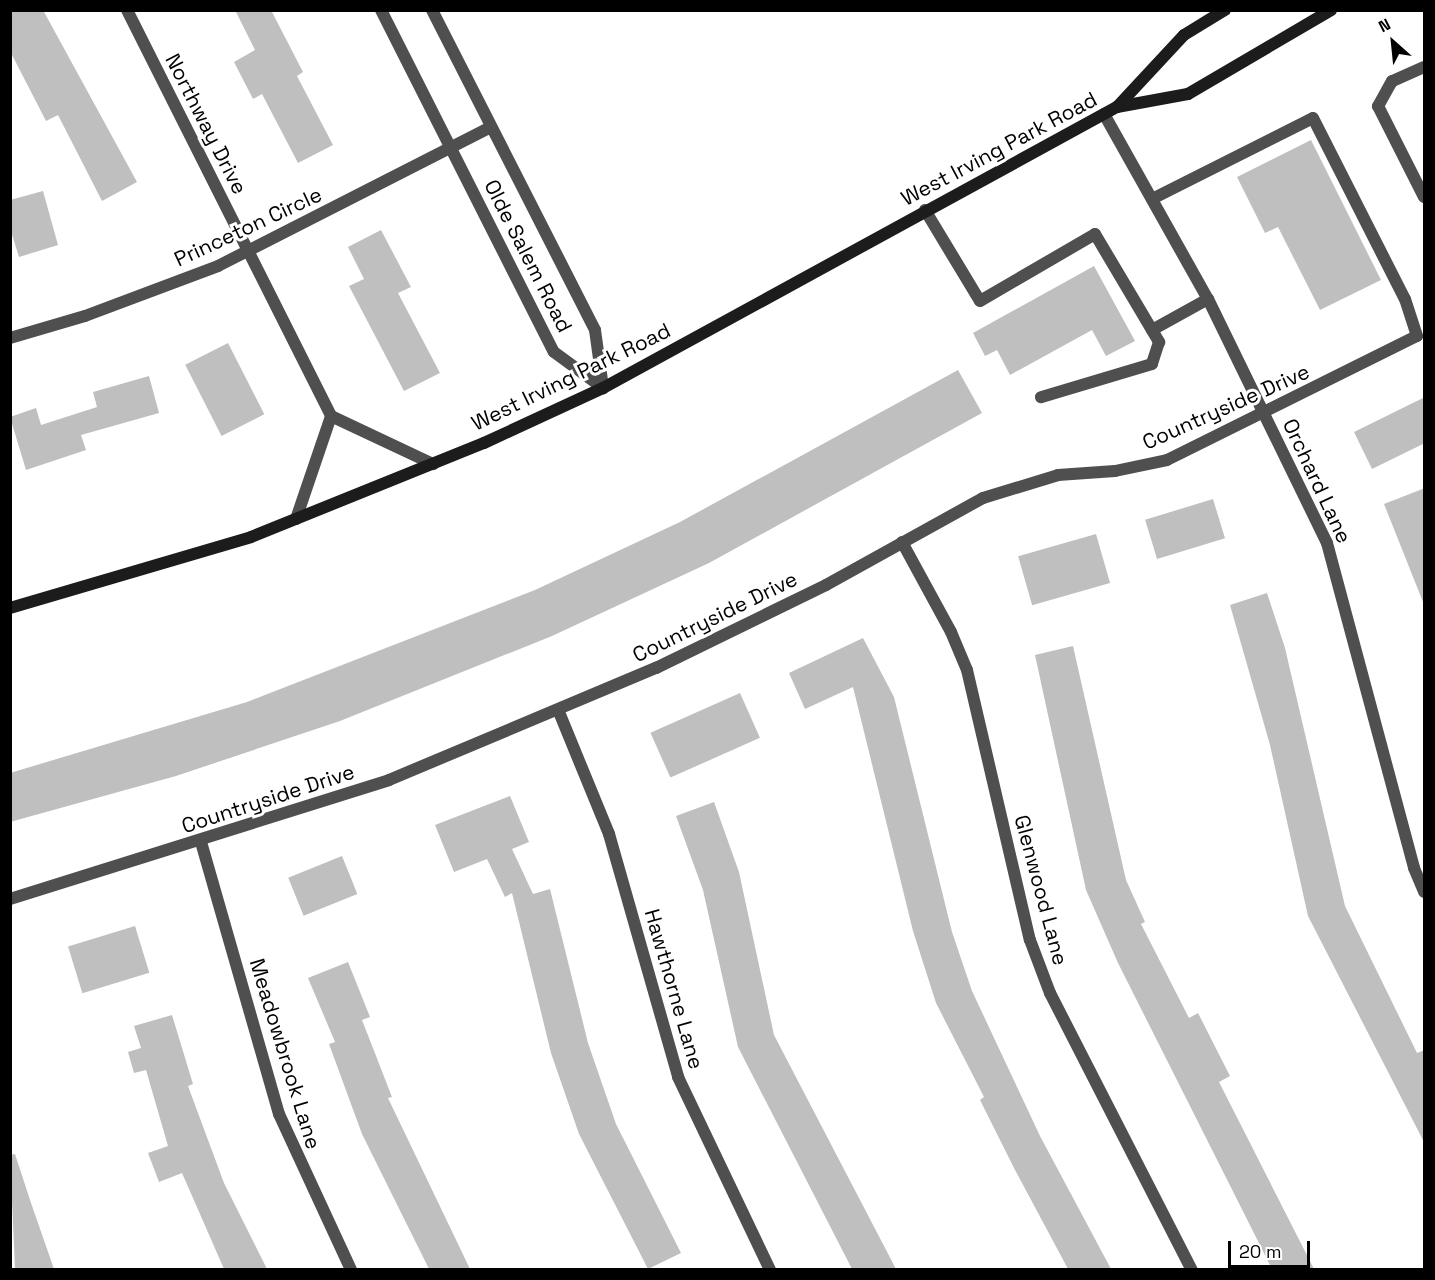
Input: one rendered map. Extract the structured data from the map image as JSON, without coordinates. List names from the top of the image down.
{
  "streets": {
    "main road": ["West Irving Park Road"],
    "street": [
      "Northway Drive",
      "Princeton Circle",
      "Olde Salem Road",
      "Countryside Drive",
      "Orchard Lane",
      "Glenwood Lane",
      "Hawthorne Lane",
      "Meadowbrook Lane"
    ]
  },
  "crossings": [
    ["Northway Drive", "Princeton Circle"],
    ["West Irving Park Road", "Olde Salem Road"],
    ["West Irving Park Road", "Orchard Lane"],
    ["Princeton Circle", "Olde Salem Road"],
    ["Countryside Drive", "Orchard Lane"],
    ["Countryside Drive", "Glenwood Lane"],
    ["Countryside Drive", "Hawthorne Lane"],
    ["Countryside Drive", "Meadowbrook Lane"]
  ],
  "scale_bar": "20 m",
  "north": "top left"
}
